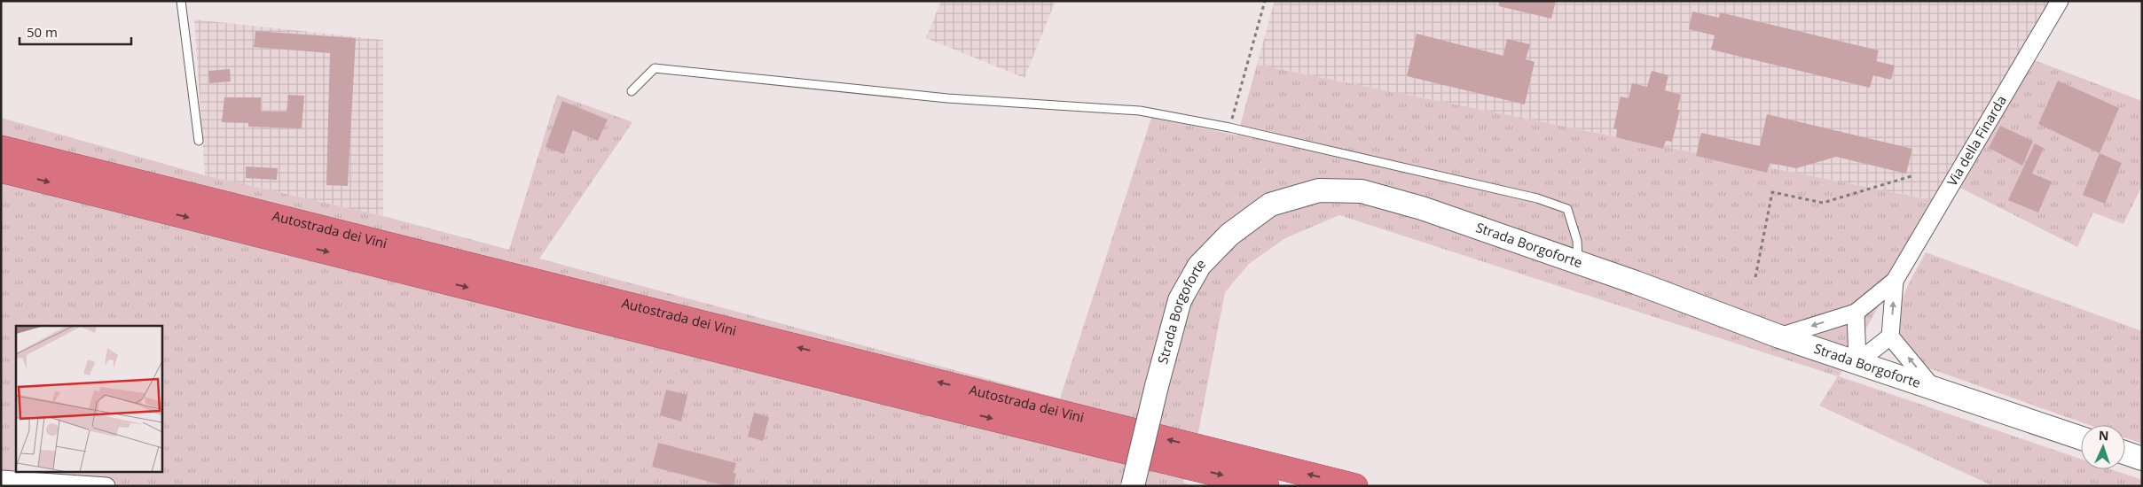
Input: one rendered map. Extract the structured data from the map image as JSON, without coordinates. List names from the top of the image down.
{
  "streets": {
    "highway": ["Autostrada dei Vini"],
    "main road": ["Strada Borgoforte"],
    "street": ["Via della Finarda"]
  },
  "scale_bar": "50 m",
  "north": "top"
}
